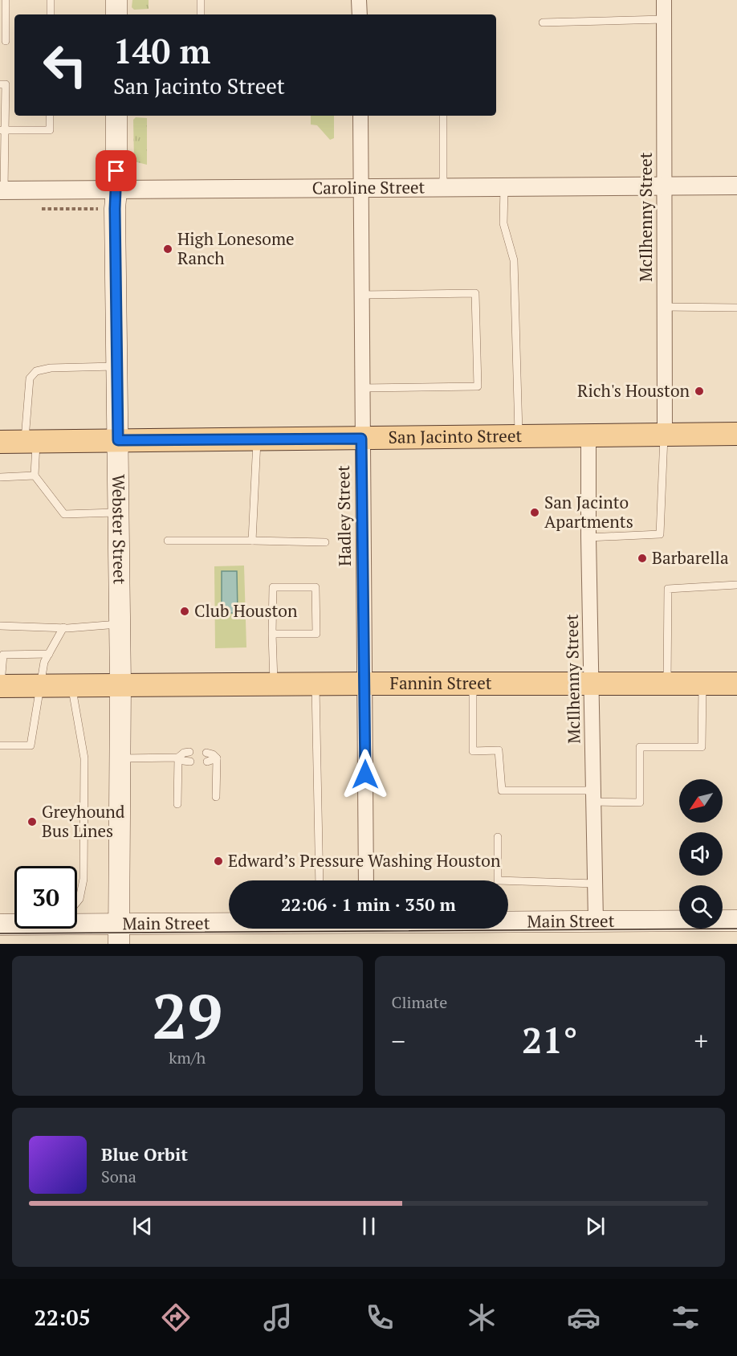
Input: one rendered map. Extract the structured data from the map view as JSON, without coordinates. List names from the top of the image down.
{
  "streets": {
    "main road": [
      "San Jacinto Street",
      "Webster Street",
      "Fannin Street",
      "Main Street"
    ],
    "street": ["Caroline Street", "McIlhenny Street", "Hadley Street"]
  },
  "crossings": [
    ["Caroline Street", "McIlhenny Street"],
    ["Caroline Street", "Hadley Street"],
    ["Caroline Street", "Webster Street"],
    ["McIlhenny Street", "San Jacinto Street"],
    ["McIlhenny Street", "Fannin Street"],
    ["McIlhenny Street", "Main Street"],
    ["San Jacinto Street", "Hadley Street"],
    ["San Jacinto Street", "Webster Street"],
    ["Hadley Street", "Fannin Street"],
    ["Webster Street", "Fannin Street"],
    ["Webster Street", "Main Street"]
  ],
  "places": [
    "High Lonesome Ranch",
    "Rich's Houston",
    "San Jacinto Apartments",
    "Barbarella",
    "Club Houston",
    "Greyhound Bus Lines",
    "Edward’s Pressure Washing Houston"
  ],
  "north": "bottom left",
  "page": {
    "turn": ["140 m", "San Jacinto Street"],
    "limit": "30",
    "trip": "22:06 · 1 min · 350 m",
    "tile": [
      ["29", "km/h"],
      "Climate"
    ],
    "heat": ["−", "21°", "+"],
    "song": ["Blue Orbit", "Sona"],
    "tabs": "22:05"
  }
}
